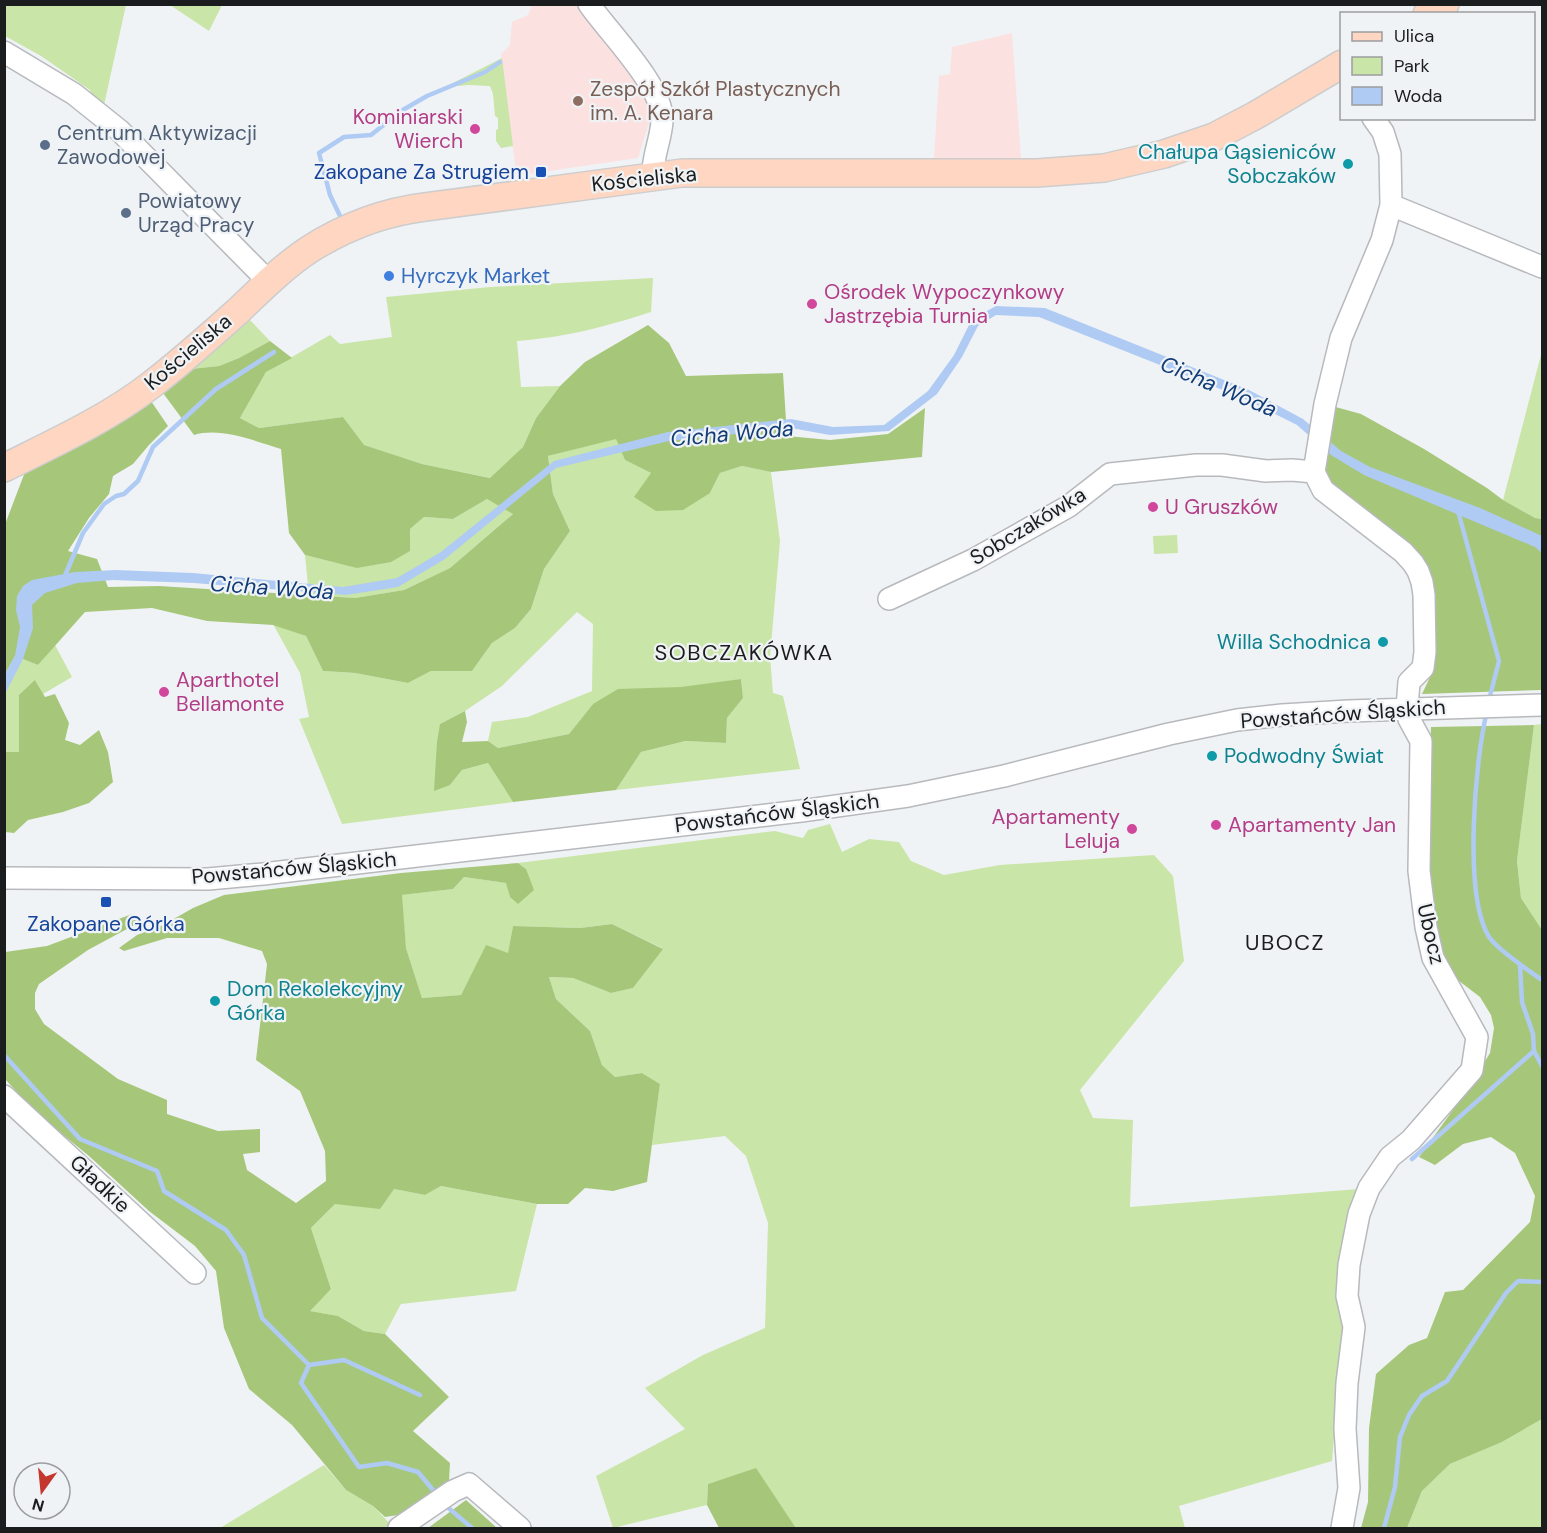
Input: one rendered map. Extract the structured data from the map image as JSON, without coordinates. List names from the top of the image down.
{
  "streets": {
    "main road": ["Kościeliska"],
    "street": [
      "Sobczakówka",
      "Powstańców Śląskich",
      "Ubocz",
      "Gładkie"
    ]
  },
  "crossings": [
    ["Powstańców Śląskich", "Ubocz"]
  ],
  "districts": ["SOBCZAKÓWKA", "UBOCZ"],
  "water": ["Cicha Woda"],
  "places": {
    "other": [
      "Zespół Szkół Plastycznych im. A. Kenara",
      "Kominiarski Wierch",
      "Centrum Aktywizacji Zawodowej",
      "Chałupa Gąsieniców Sobczaków",
      "Powiatowy Urząd Pracy",
      "Hyrczyk Market",
      "Ośrodek Wypoczynkowy Jastrzębia Turnia",
      "U Gruszków",
      "Willa Schodnica",
      "Aparthotel Bellamonte",
      "Podwodny Świat",
      "Apartamenty Jan",
      "Apartamenty Leluja",
      "Dom Rekolekcyjny Górka"
    ],
    "transit": ["Zakopane Za Strugiem", "Zakopane Górka"]
  },
  "legend": ["Ulica", "Park", "Woda"],
  "north": "bottom"
}
